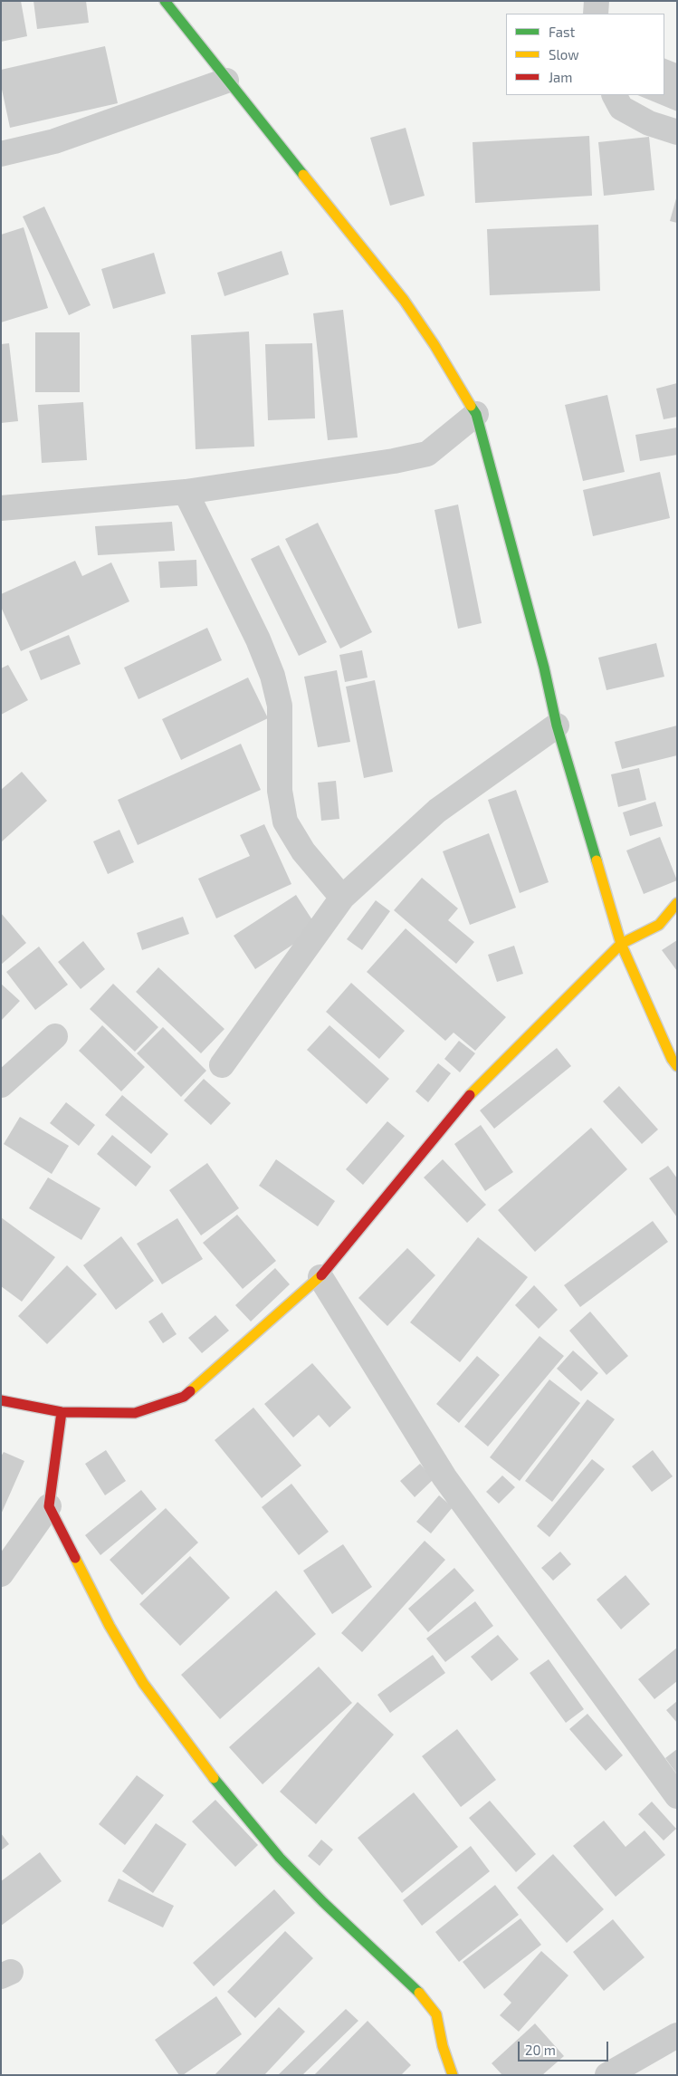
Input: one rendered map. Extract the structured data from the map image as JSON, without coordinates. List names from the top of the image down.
{
  "legend": ["Fast", "Slow", "Jam"],
  "scale_bar": "20 m"
}
